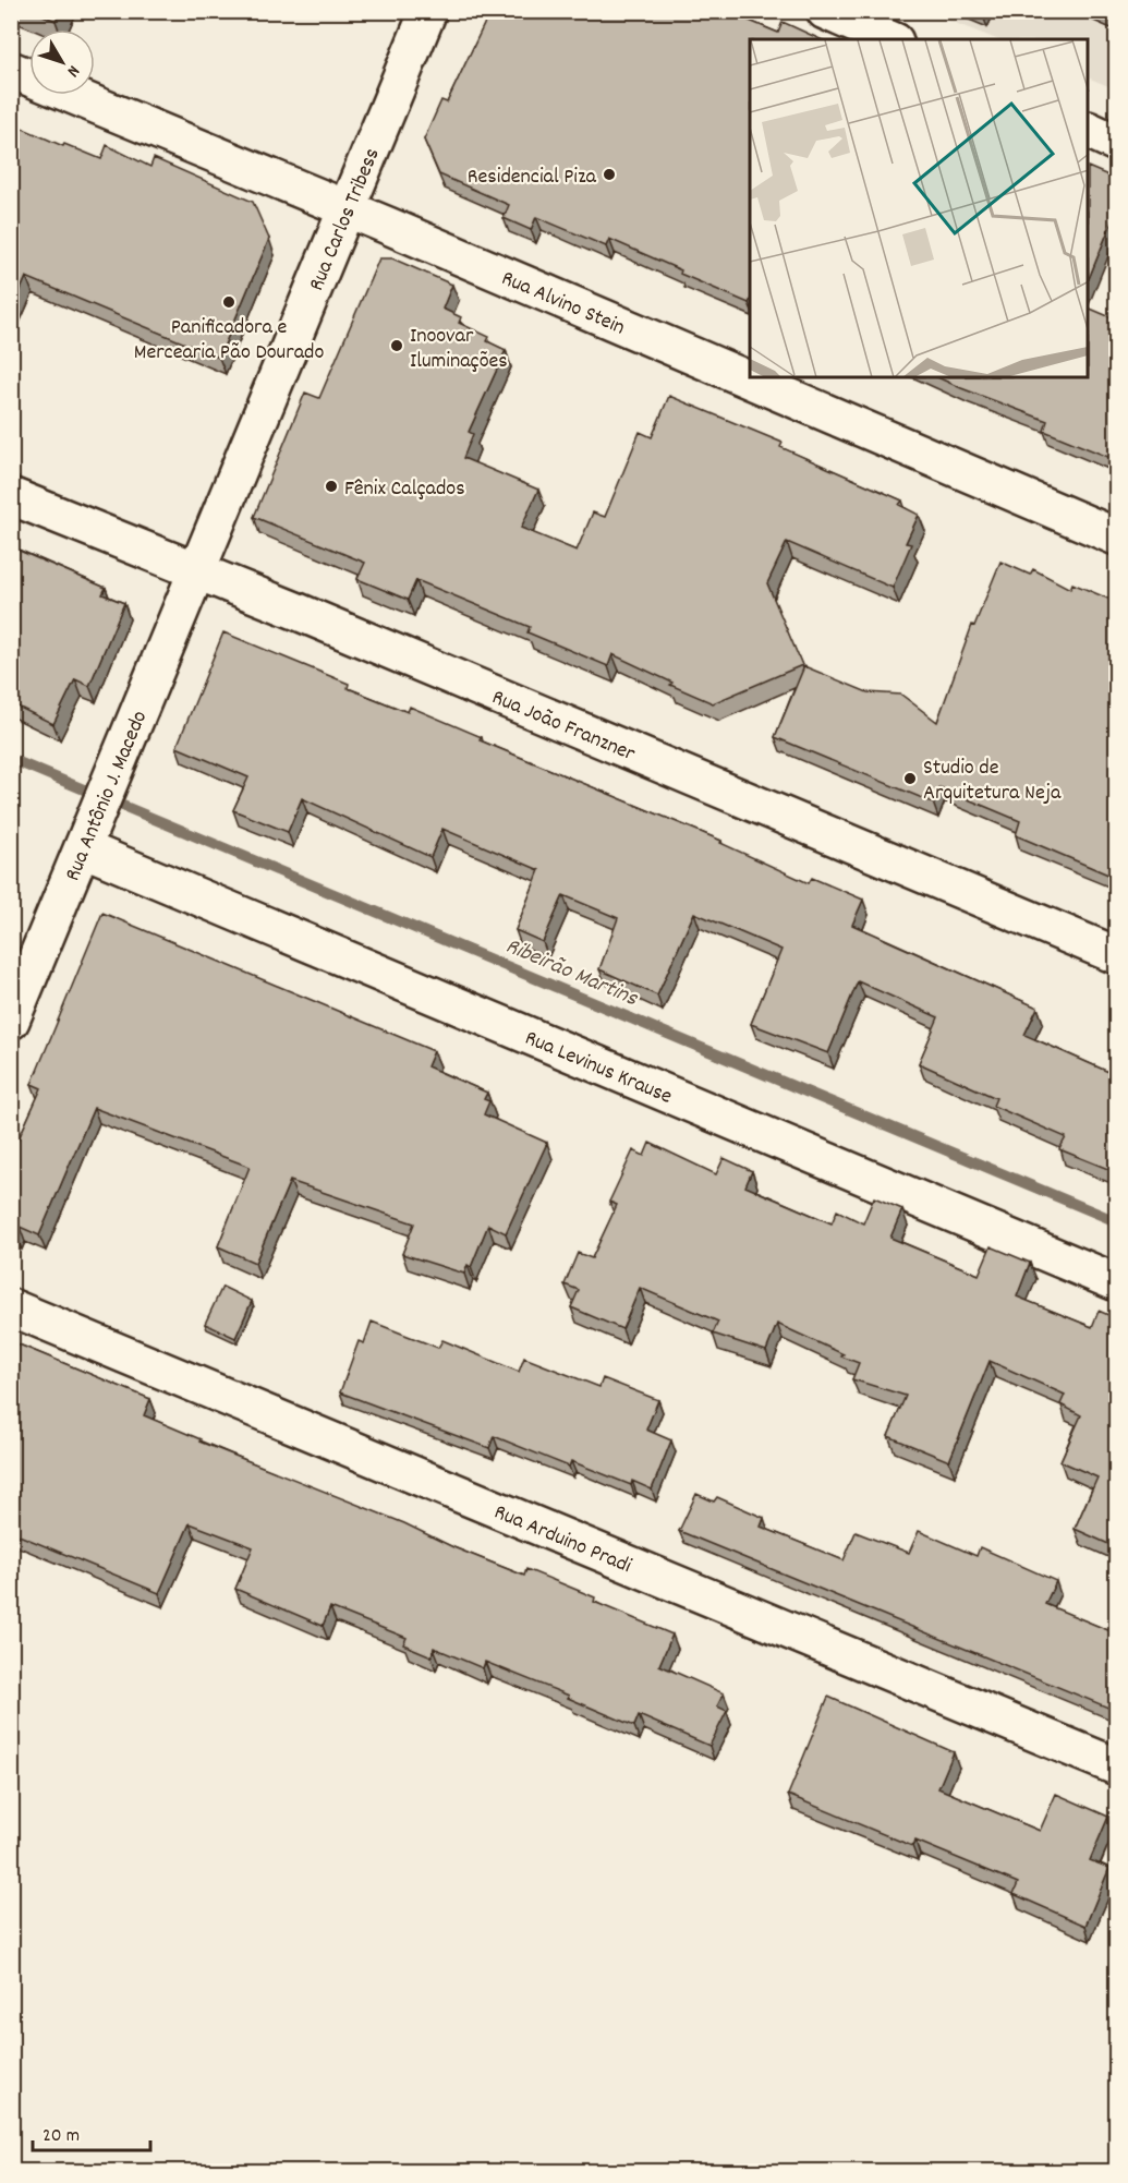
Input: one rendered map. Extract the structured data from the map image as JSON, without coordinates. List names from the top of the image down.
{
  "streets": {
    "street": [
      "Rua Carlos Tribess",
      "Rua Alvino Stein",
      "Rua João Franzner",
      "Rua Antônio J. Macedo",
      "Rua Levinus Krause",
      "Rua Arduino Pradi"
    ]
  },
  "crossings": [
    ["Rua Carlos Tribess", "Rua Alvino Stein"],
    ["Rua Carlos Tribess", "Rua João Franzner"],
    ["Rua Carlos Tribess", "Rua Antônio J. Macedo"],
    ["Rua João Franzner", "Rua Antônio J. Macedo"],
    ["Rua Antônio J. Macedo", "Rua Levinus Krause"]
  ],
  "water": ["Ribeirão Martins"],
  "places": [
    "Residencial Piza",
    "Panificadora e Mercearia Pão Dourado",
    "Inoovar Iluminações",
    "Fênix Calçados",
    "Studio de Arquitetura Neja"
  ],
  "scale_bar": "20 m",
  "north": "bottom right"
}
